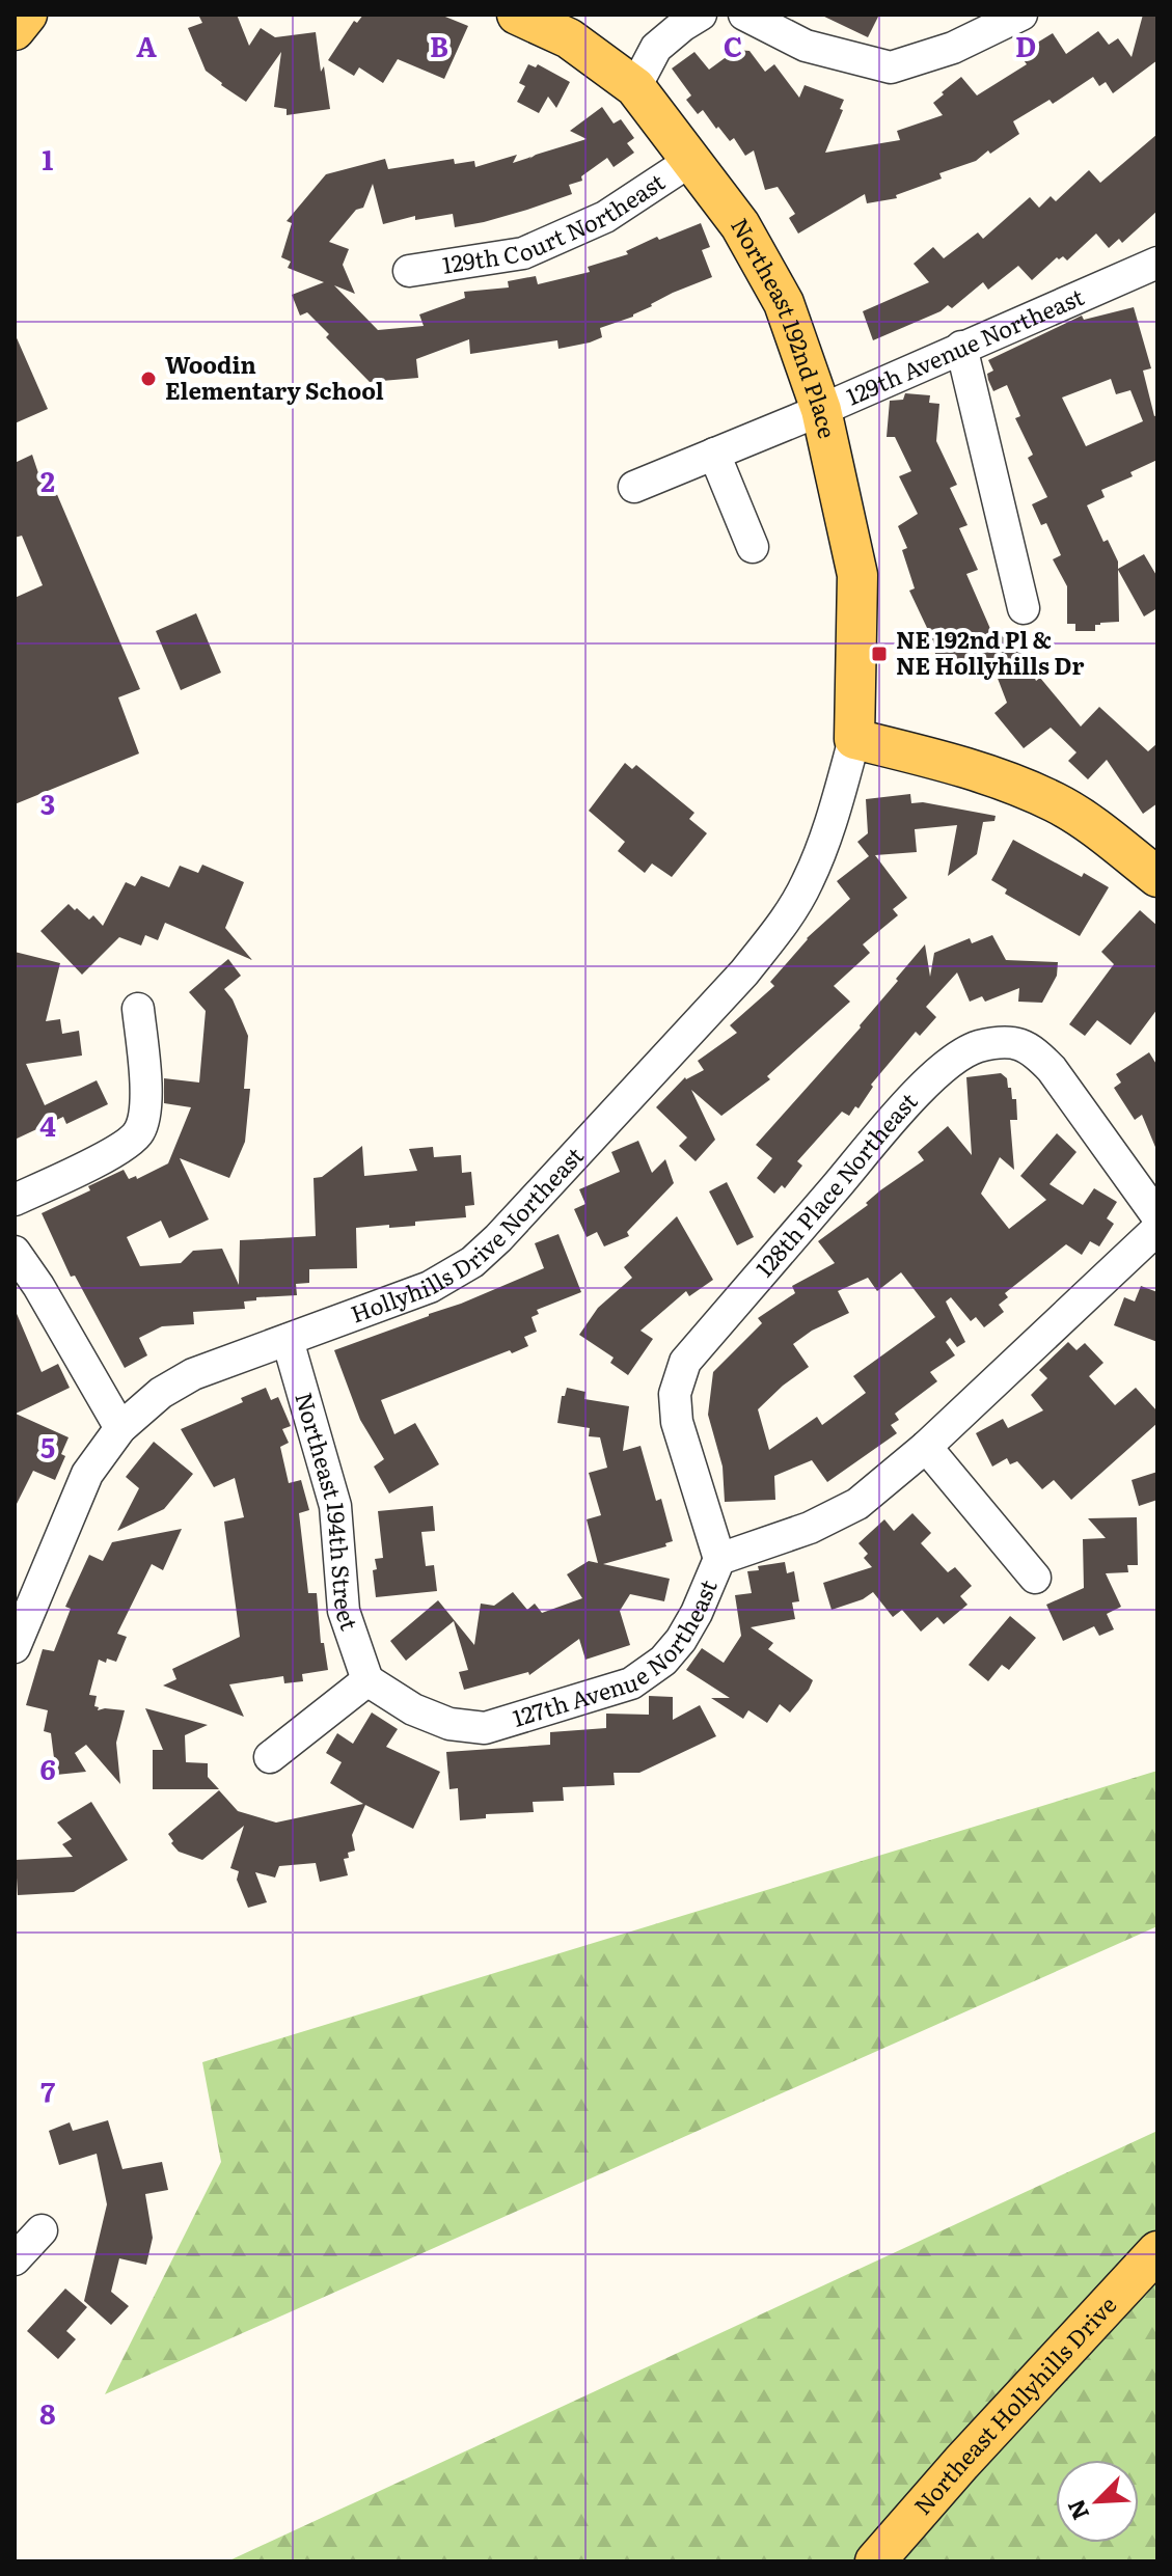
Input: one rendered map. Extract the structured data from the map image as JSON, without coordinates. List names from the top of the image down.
{
  "streets": {
    "main road": ["Northeast 192nd Place", "Northeast Hollyhills Drive"],
    "street": [
      "129th Court Northeast",
      "129th Avenue Northeast",
      "128th Place Northeast",
      "Hollyhills Drive Northeast",
      "Northeast 194th Street",
      "127th Avenue Northeast"
    ]
  },
  "crossings": [
    ["129th Court Northeast", "Northeast 192nd Place"],
    ["Northeast 192nd Place", "129th Avenue Northeast"],
    ["Northeast 192nd Place", "Hollyhills Drive Northeast"],
    ["128th Place Northeast", "127th Avenue Northeast"],
    ["Hollyhills Drive Northeast", "Northeast 194th Street"],
    ["Northeast 194th Street", "127th Avenue Northeast"]
  ],
  "places": {
    "other": ["Woodin Elementary School"],
    "transit": ["NE 192nd Pl & NE Hollyhills Dr"]
  },
  "north": "bottom left",
  "grid": {
    "columns": [
      "A",
      "B",
      "C",
      "D"
    ],
    "rows": [
      "1",
      "2",
      "3",
      "4",
      "5",
      "6",
      "7",
      "8"
    ]
  }
}
